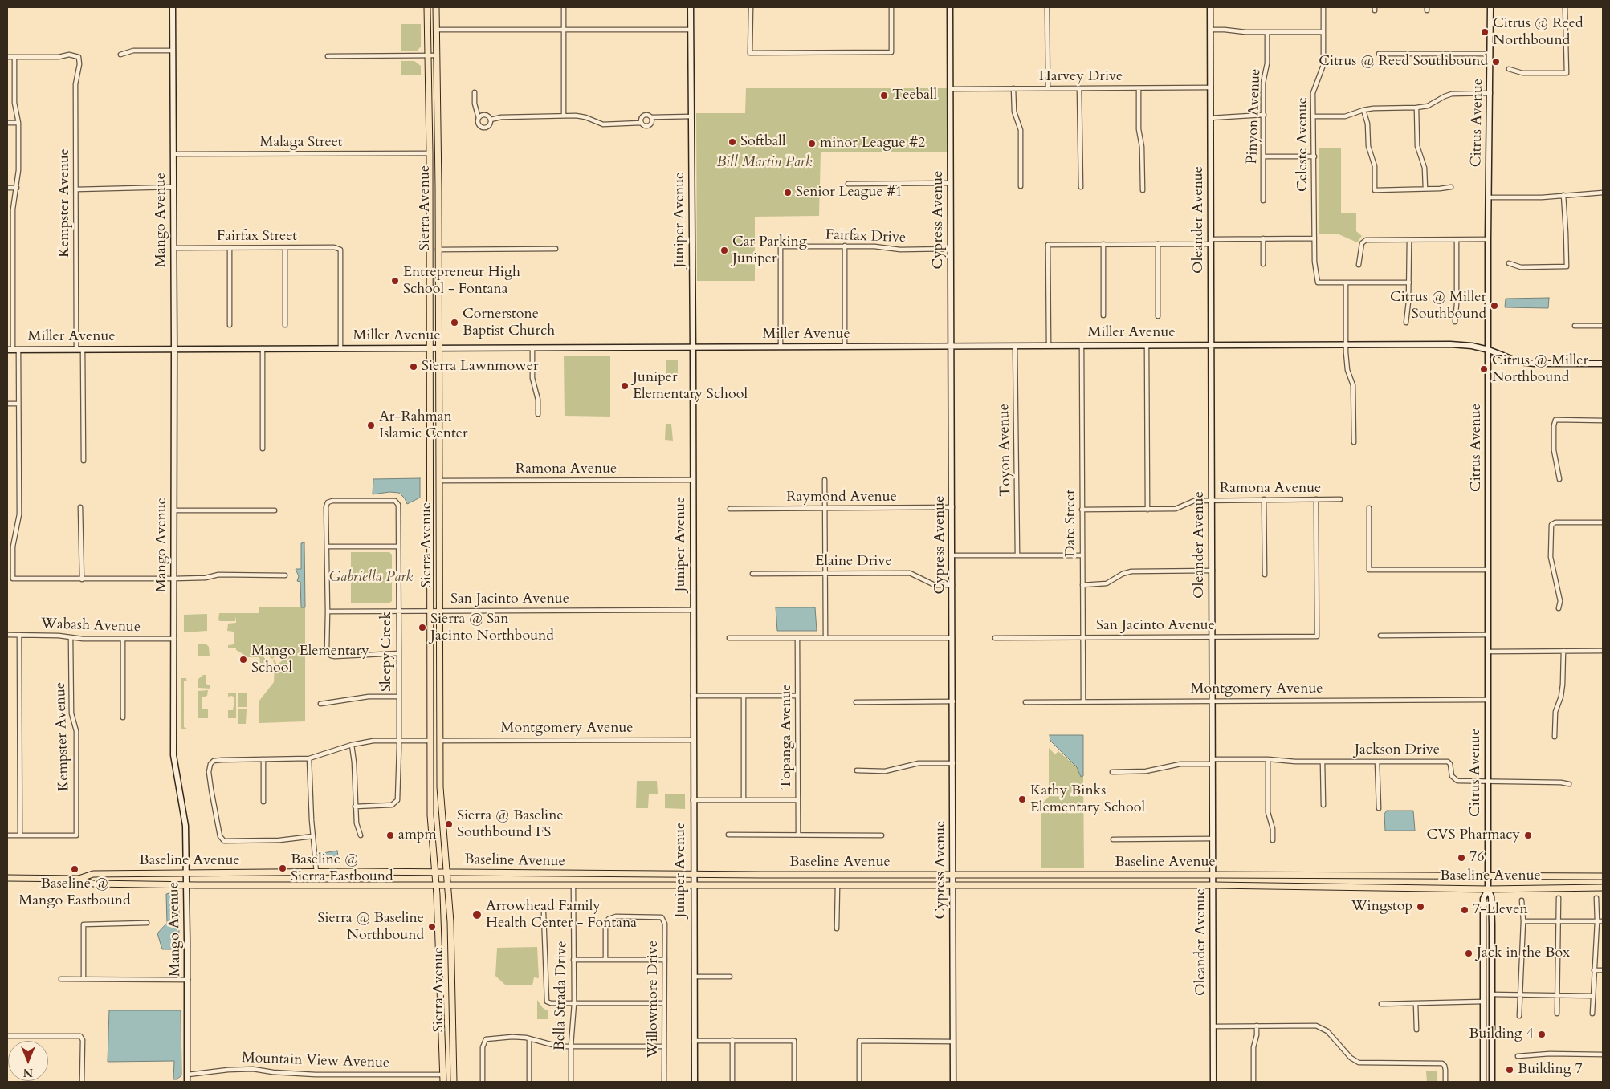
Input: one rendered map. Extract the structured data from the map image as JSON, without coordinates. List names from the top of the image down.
{
  "streets": {
    "main road": ["Sierra Avenue", "Baseline Avenue"],
    "street": [
      "Harvey Drive",
      "Pinyon Avenue",
      "Citrus Avenue",
      "Malaga Street",
      "Celeste Avenue",
      "Kempster Avenue",
      "Mango Avenue",
      "Juniper Avenue",
      "Cypress Avenue",
      "Oleander Avenue",
      "Fairfax Street",
      "Fairfax Drive",
      "Miller Avenue",
      "Toyon Avenue",
      "Ramona Avenue",
      "Raymond Avenue",
      "Date Street",
      "Elaine Drive",
      "San Jacinto Avenue",
      "Wabash Avenue",
      "Sleepy Creek",
      "Montgomery Avenue",
      "Topanga Avenue",
      "Jackson Drive",
      "Bella Strada Drive",
      "Willowmore Drive",
      "Mountain View Avenue"
    ]
  },
  "crossings": [
    ["Harvey Drive", "Cypress Avenue"],
    ["Harvey Drive", "Oleander Avenue"],
    ["Citrus Avenue", "Miller Avenue"],
    ["Citrus Avenue", "Montgomery Avenue"],
    ["Citrus Avenue", "Jackson Drive"],
    ["Citrus Avenue", "Baseline Avenue"],
    ["Malaga Street", "Sierra Avenue"],
    ["Malaga Street", "Mango Avenue"],
    ["Kempster Avenue", "Miller Avenue"],
    ["Kempster Avenue", "Wabash Avenue"],
    ["Sierra Avenue", "Miller Avenue"],
    ["Sierra Avenue", "Ramona Avenue"],
    ["Sierra Avenue", "San Jacinto Avenue"],
    ["Sierra Avenue", "Montgomery Avenue"],
    ["Sierra Avenue", "Baseline Avenue"],
    ["Sierra Avenue", "Mountain View Avenue"],
    ["Mango Avenue", "Fairfax Street"],
    ["Mango Avenue", "Miller Avenue"],
    ["Mango Avenue", "Wabash Avenue"],
    ["Mango Avenue", "Baseline Avenue"],
    ["Mango Avenue", "Mountain View Avenue"],
    ["Juniper Avenue", "Miller Avenue"],
    ["Juniper Avenue", "Ramona Avenue"],
    ["Juniper Avenue", "San Jacinto Avenue"],
    ["Juniper Avenue", "Montgomery Avenue"],
    ["Juniper Avenue", "Baseline Avenue"],
    ["Cypress Avenue", "Fairfax Drive"],
    ["Cypress Avenue", "Miller Avenue"],
    ["Cypress Avenue", "Raymond Avenue"],
    ["Cypress Avenue", "Elaine Drive"],
    ["Cypress Avenue", "Baseline Avenue"],
    ["Oleander Avenue", "Miller Avenue"],
    ["Oleander Avenue", "Ramona Avenue"],
    ["Oleander Avenue", "San Jacinto Avenue"],
    ["Oleander Avenue", "Montgomery Avenue"],
    ["Oleander Avenue", "Jackson Drive"],
    ["Oleander Avenue", "Baseline Avenue"],
    ["Fairfax Street", "Miller Avenue"],
    ["Fairfax Drive", "Miller Avenue"],
    ["Miller Avenue", "Toyon Avenue"],
    ["Miller Avenue", "Date Street"],
    ["Ramona Avenue", "Date Street"],
    ["Ramona Avenue", "San Jacinto Avenue"],
    ["Date Street", "San Jacinto Avenue"],
    ["Date Street", "Montgomery Avenue"],
    ["San Jacinto Avenue", "Sleepy Creek"],
    ["Baseline Avenue", "Bella Strada Drive"]
  ],
  "parks": ["Bill Martin Park", "Gabriella Park"],
  "places": [
    "Citrus @ Reed Northbound",
    "Citrus @ Reed Southbound",
    "Teeball",
    "Softball",
    "minor League #2",
    "Senior League #1",
    "Car Parking Juniper",
    "Entrepreneur High School - Fontana",
    "Citrus @ Miller Southbound",
    "Cornerstone Baptist Church",
    "Sierra Lawnmower",
    "Citrus @ Miller Northbound",
    "Juniper Elementary School",
    "Ar-Rahman Islamic Center",
    "Sierra @ San Jacinto Northbound",
    "Mango Elementary School",
    "Kathy Binks Elementary School",
    "Sierra @ Baseline Southbound FS",
    "ampm",
    "CVS Pharmacy",
    "76",
    "Baseline @ Sierra Eastbound",
    "Baseline @ Mango Eastbound",
    "Wingstop",
    "7-Eleven",
    "Arrowhead Family Health Center - Fontana",
    "Sierra @ Baseline Northbound",
    "Jack in the Box",
    "Building 4",
    "Building 7"
  ],
  "north": "bottom"
}
